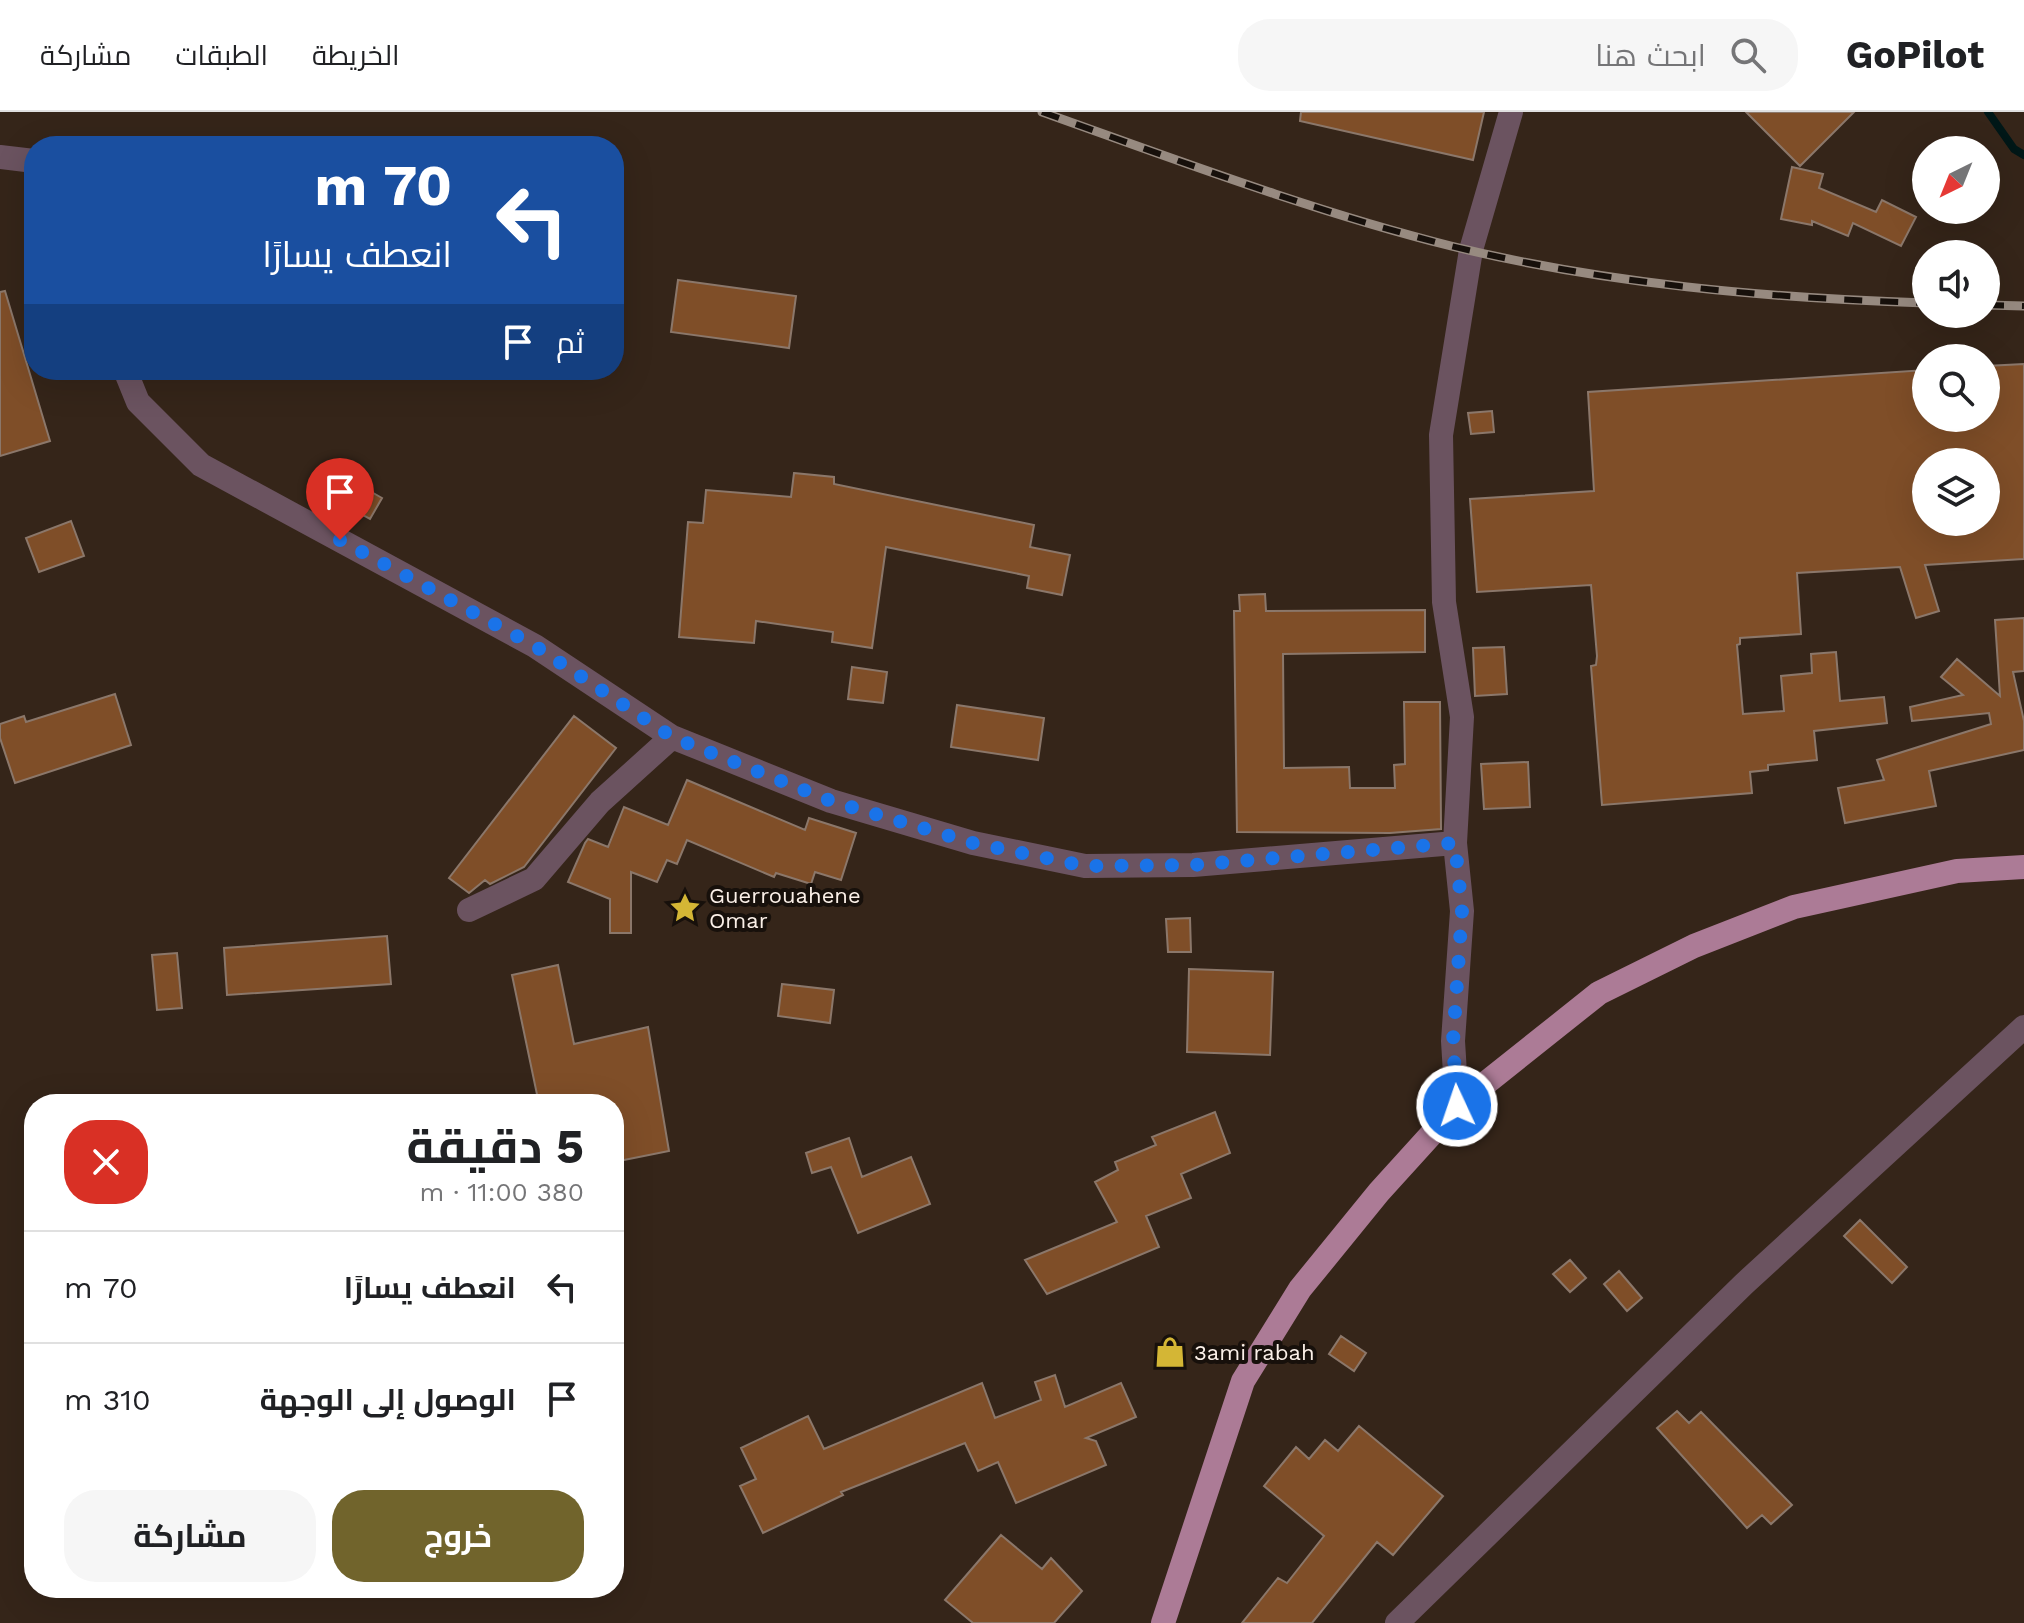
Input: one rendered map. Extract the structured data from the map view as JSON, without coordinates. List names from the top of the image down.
{
  "places": {
    "place": ["Guerrouahene Omar"],
    "shop": ["3ami rabah"]
  },
  "north": "bottom left",
  "page": {
    "header": "GoPilot",
    "search": "ابحث هنا",
    "nav": ["الخريطة", "الطبقات", "مشاركة"],
    "turn": ["70 m", "انعطف يسارًا"],
    "then": "ثم",
    "heading": ["5 دقيقة", "380 m · 11:00"],
    "list": [
      {
        "name": "انعطف يسارًا",
        "value": "70 m"
      },
      {
        "name": "الوصول إلى الوجهة",
        "value": "310 m"
      }
    ],
    "buttons": ["خروج", "مشاركة"]
  }
}
